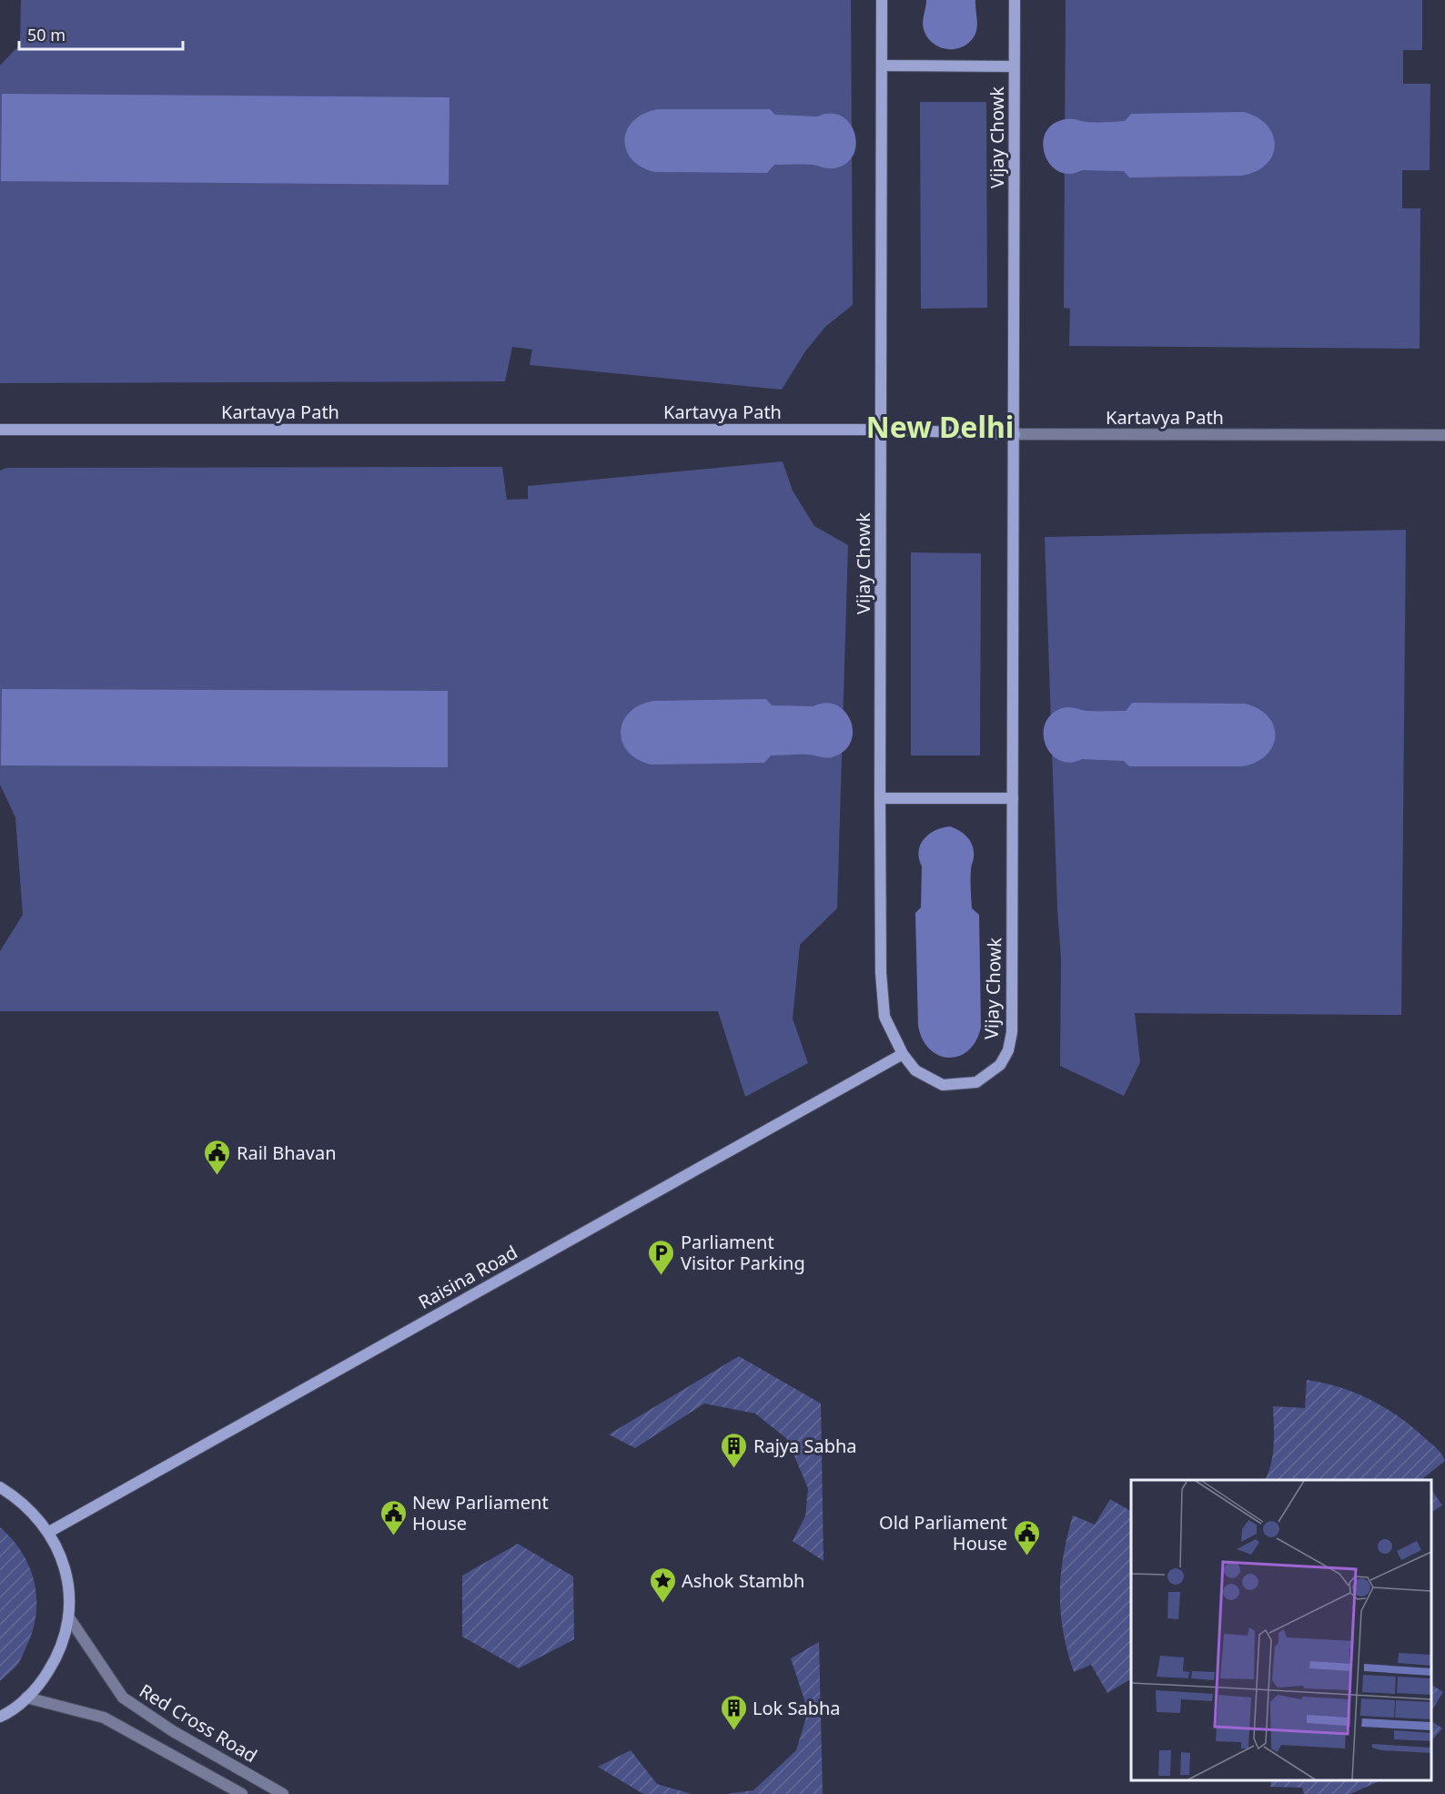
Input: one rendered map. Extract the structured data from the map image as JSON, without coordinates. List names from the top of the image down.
{
  "streets": {
    "main road": ["Vijay Chowk", "Kartavya Path", "Raisina Road"],
    "street": ["Red Cross Road"]
  },
  "crossings": [
    ["Vijay Chowk", "Kartavya Path"],
    ["Vijay Chowk", "Raisina Road"]
  ],
  "districts": ["New Delhi"],
  "places": {
    "public building": ["Rail Bhavan", "New Parliament House", "Old Parliament House"],
    "parking": ["Parliament Visitor Parking"],
    "building": ["Rajya Sabha", "Lok Sabha"],
    "place": ["Ashok Stambh"]
  },
  "scale_bar": "50 m"
}
